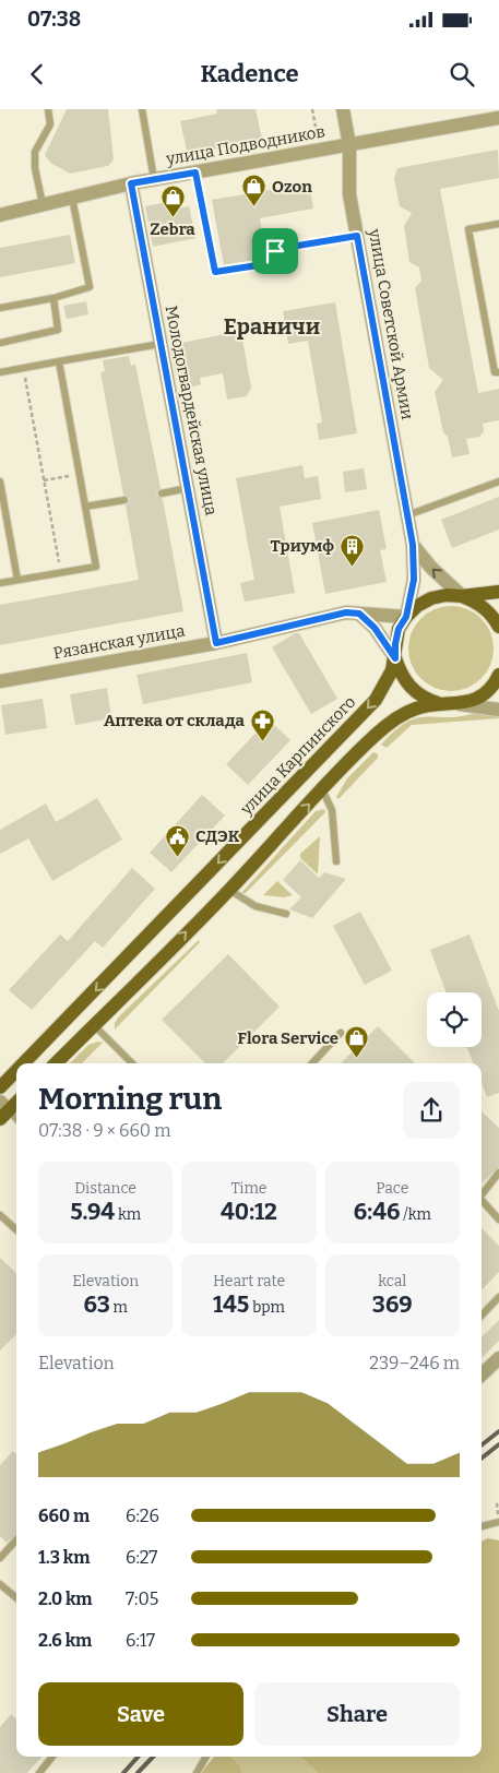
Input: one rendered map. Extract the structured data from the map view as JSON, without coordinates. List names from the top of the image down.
{
  "streets": {
    "main road": ["улица Карпинского"],
    "street": [
      "улица Подводников",
      "улица Советской Армии",
      "Молодогвардейская улица",
      "Рязанская улица"
    ]
  },
  "crossings": [
    ["улица Подводников", "улица Советской Армии"],
    ["улица Подводников", "Молодогвардейская улица"],
    ["улица Советской Армии", "Рязанская улица"],
    ["улица Советской Армии", "улица Карпинского"],
    ["Молодогвардейская улица", "Рязанская улица"],
    ["Рязанская улица", "улица Карпинского"]
  ],
  "districts": ["Ераничи"],
  "places": {
    "shop": ["Ozon", "Zebra", "Flora Service"],
    "building": ["Триумф"],
    "pharmacy": ["Аптека от склада"],
    "public building": ["СДЭК"]
  },
  "page": {
    "status": "07:38",
    "header": "Kadence",
    "heading": ["Morning run", "07:38 · 9 × 660 m"],
    "stats": [
      ["Distance", "5.94 km"],
      ["Time", "40:12"],
      ["Pace", "6:46 /km"],
      ["Elevation", "63 m"],
      ["Heart rate", "145 bpm"],
      ["kcal", "369"]
    ],
    "chart": ["Elevation", "239–246 m"],
    "list": [
      {
        "name": "660 m",
        "note": "6:26"
      },
      {
        "name": "1.3 km",
        "note": "6:27"
      },
      {
        "name": "2.0 km",
        "note": "7:05"
      },
      {
        "name": "2.6 km",
        "note": "6:17"
      }
    ],
    "buttons": ["Save", "Share"]
  }
}
